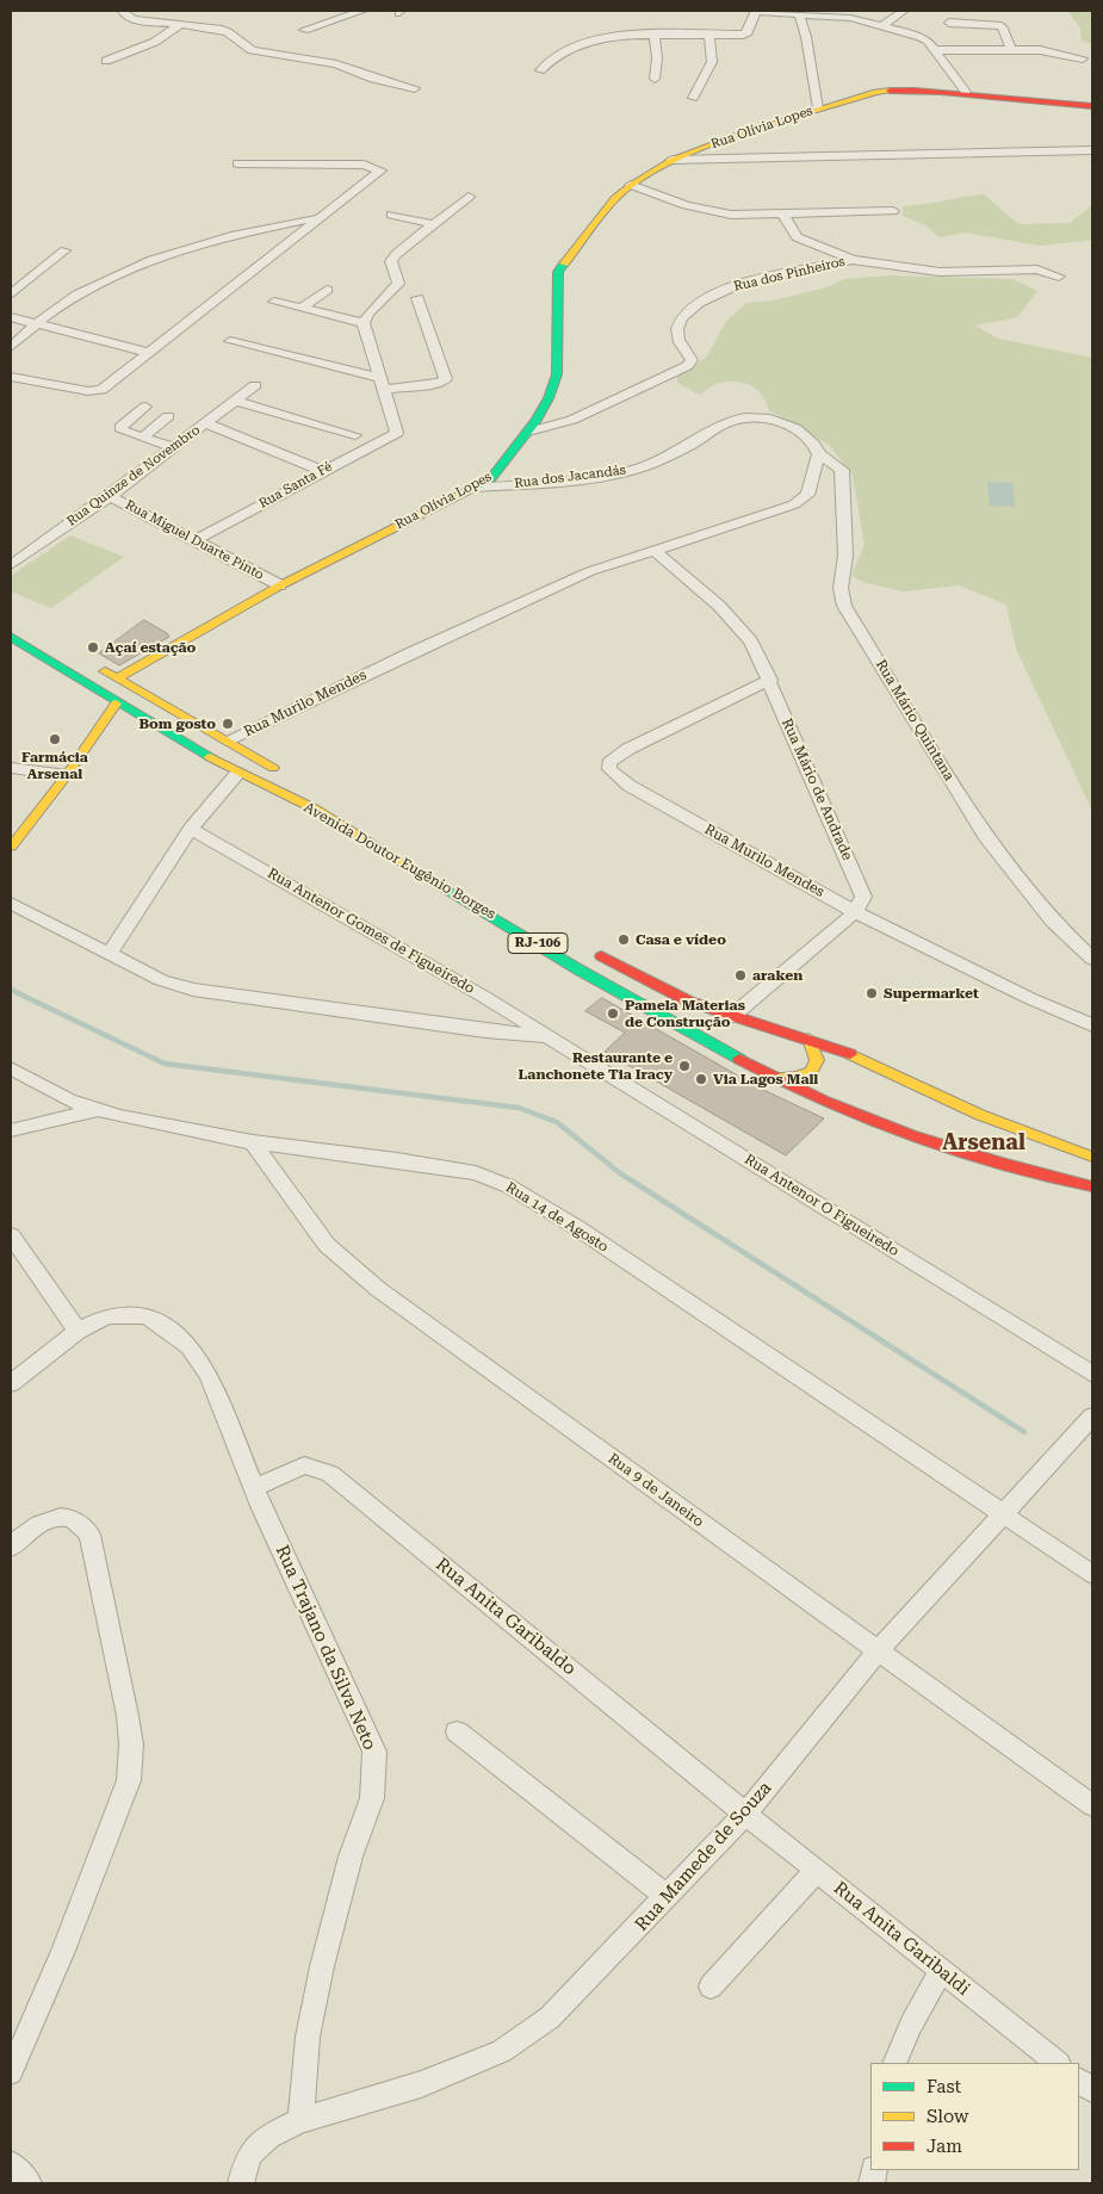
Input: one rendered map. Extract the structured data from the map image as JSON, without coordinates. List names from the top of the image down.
{
  "streets": {
    "main road": ["Rua Olívia Lopes", "Avenida Doutor Eugênio Borges", "RJ-106"],
    "street": [
      "Rua dos Pinheiros",
      "Rua Quinze de Novembro",
      "Rua dos Jacandás",
      "Rua Santa Fé",
      "Rua Miguel Duarte Pinto",
      "Rua Murilo Mendes",
      "Rua Mário Quintana",
      "Rua Mário de Andrade",
      "Rua Antenor Gomes de Figueiredo",
      "Rua Antenor O Figueiredo",
      "Rua 14 de Agosto",
      "Rua 9 de Janeiro",
      "Rua Anita Garibaldo",
      "Rua Trajano da Silva Neto",
      "Rua Mamede de Souza",
      "Rua Anita Garibaldi"
    ]
  },
  "crossings": [
    ["Rua Olívia Lopes", "Rua dos Pinheiros"],
    ["Rua Olívia Lopes", "Rua dos Jacandás"],
    ["Rua Olívia Lopes", "Rua Miguel Duarte Pinto"],
    ["Rua Quinze de Novembro", "Rua Miguel Duarte Pinto"],
    ["Rua dos Jacandás", "Rua Murilo Mendes"],
    ["Rua dos Jacandás", "Rua Mário Quintana"],
    ["Rua Santa Fé", "Rua Miguel Duarte Pinto"],
    ["Rua Murilo Mendes", "Rua Mário Quintana"],
    ["Rua Murilo Mendes", "Rua Mário de Andrade"],
    ["Rua Antenor Gomes de Figueiredo", "Rua Antenor O Figueiredo"],
    ["Rua 14 de Agosto", "Rua 9 de Janeiro"],
    ["Rua 14 de Agosto", "Rua Mamede de Souza"],
    ["Rua 9 de Janeiro", "Rua Mamede de Souza"],
    ["Rua Anita Garibaldo", "Rua Trajano da Silva Neto"],
    ["Rua Anita Garibaldo", "Rua Mamede de Souza"],
    ["Rua Anita Garibaldo", "Rua Anita Garibaldi"],
    ["Rua Trajano da Silva Neto", "Rua Mamede de Souza"],
    ["Rua Mamede de Souza", "Rua Anita Garibaldi"]
  ],
  "districts": ["Arsenal"],
  "places": [
    "Açaí estação",
    "Bom gosto",
    "Farmácia Arsenal",
    "Casa e vídeo",
    "araken",
    "Supermarket",
    "Pamela Materias de Construção",
    "Restaurante e Lanchonete Tia Iracy",
    "Via Lagos Mall"
  ],
  "legend": ["Fast", "Slow", "Jam"]
}
